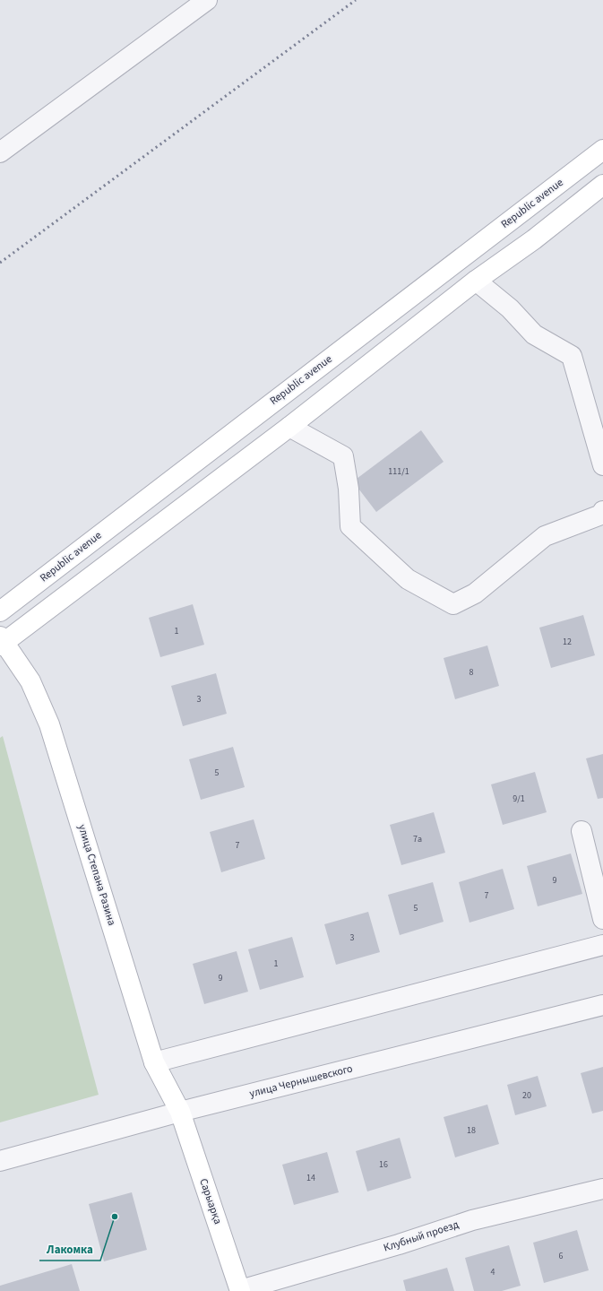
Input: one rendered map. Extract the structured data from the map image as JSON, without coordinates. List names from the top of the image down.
{
  "streets": {
    "main road": ["Republic avenue", "улица Степана Разина", "Сарыарқа"],
    "street": ["улица Чернышевского", "Клубный проезд"]
  },
  "crossings": [
    ["улица Степана Разина", "улица Чернышевского"],
    ["улица Степана Разина", "Сарыарқа"],
    ["улица Чернышевского", "Сарыарқа"],
    ["Сарыарқа", "Клубный проезд"]
  ],
  "places": ["Лакомка"],
  "house_numbers": [
    "111/1",
    "1",
    "12",
    "8",
    "3",
    "5",
    "9/1",
    "7а",
    "7",
    "9",
    "7",
    "5",
    "3",
    "1",
    "9",
    "20",
    "18",
    "16",
    "14",
    "6",
    "4"
  ]
}
